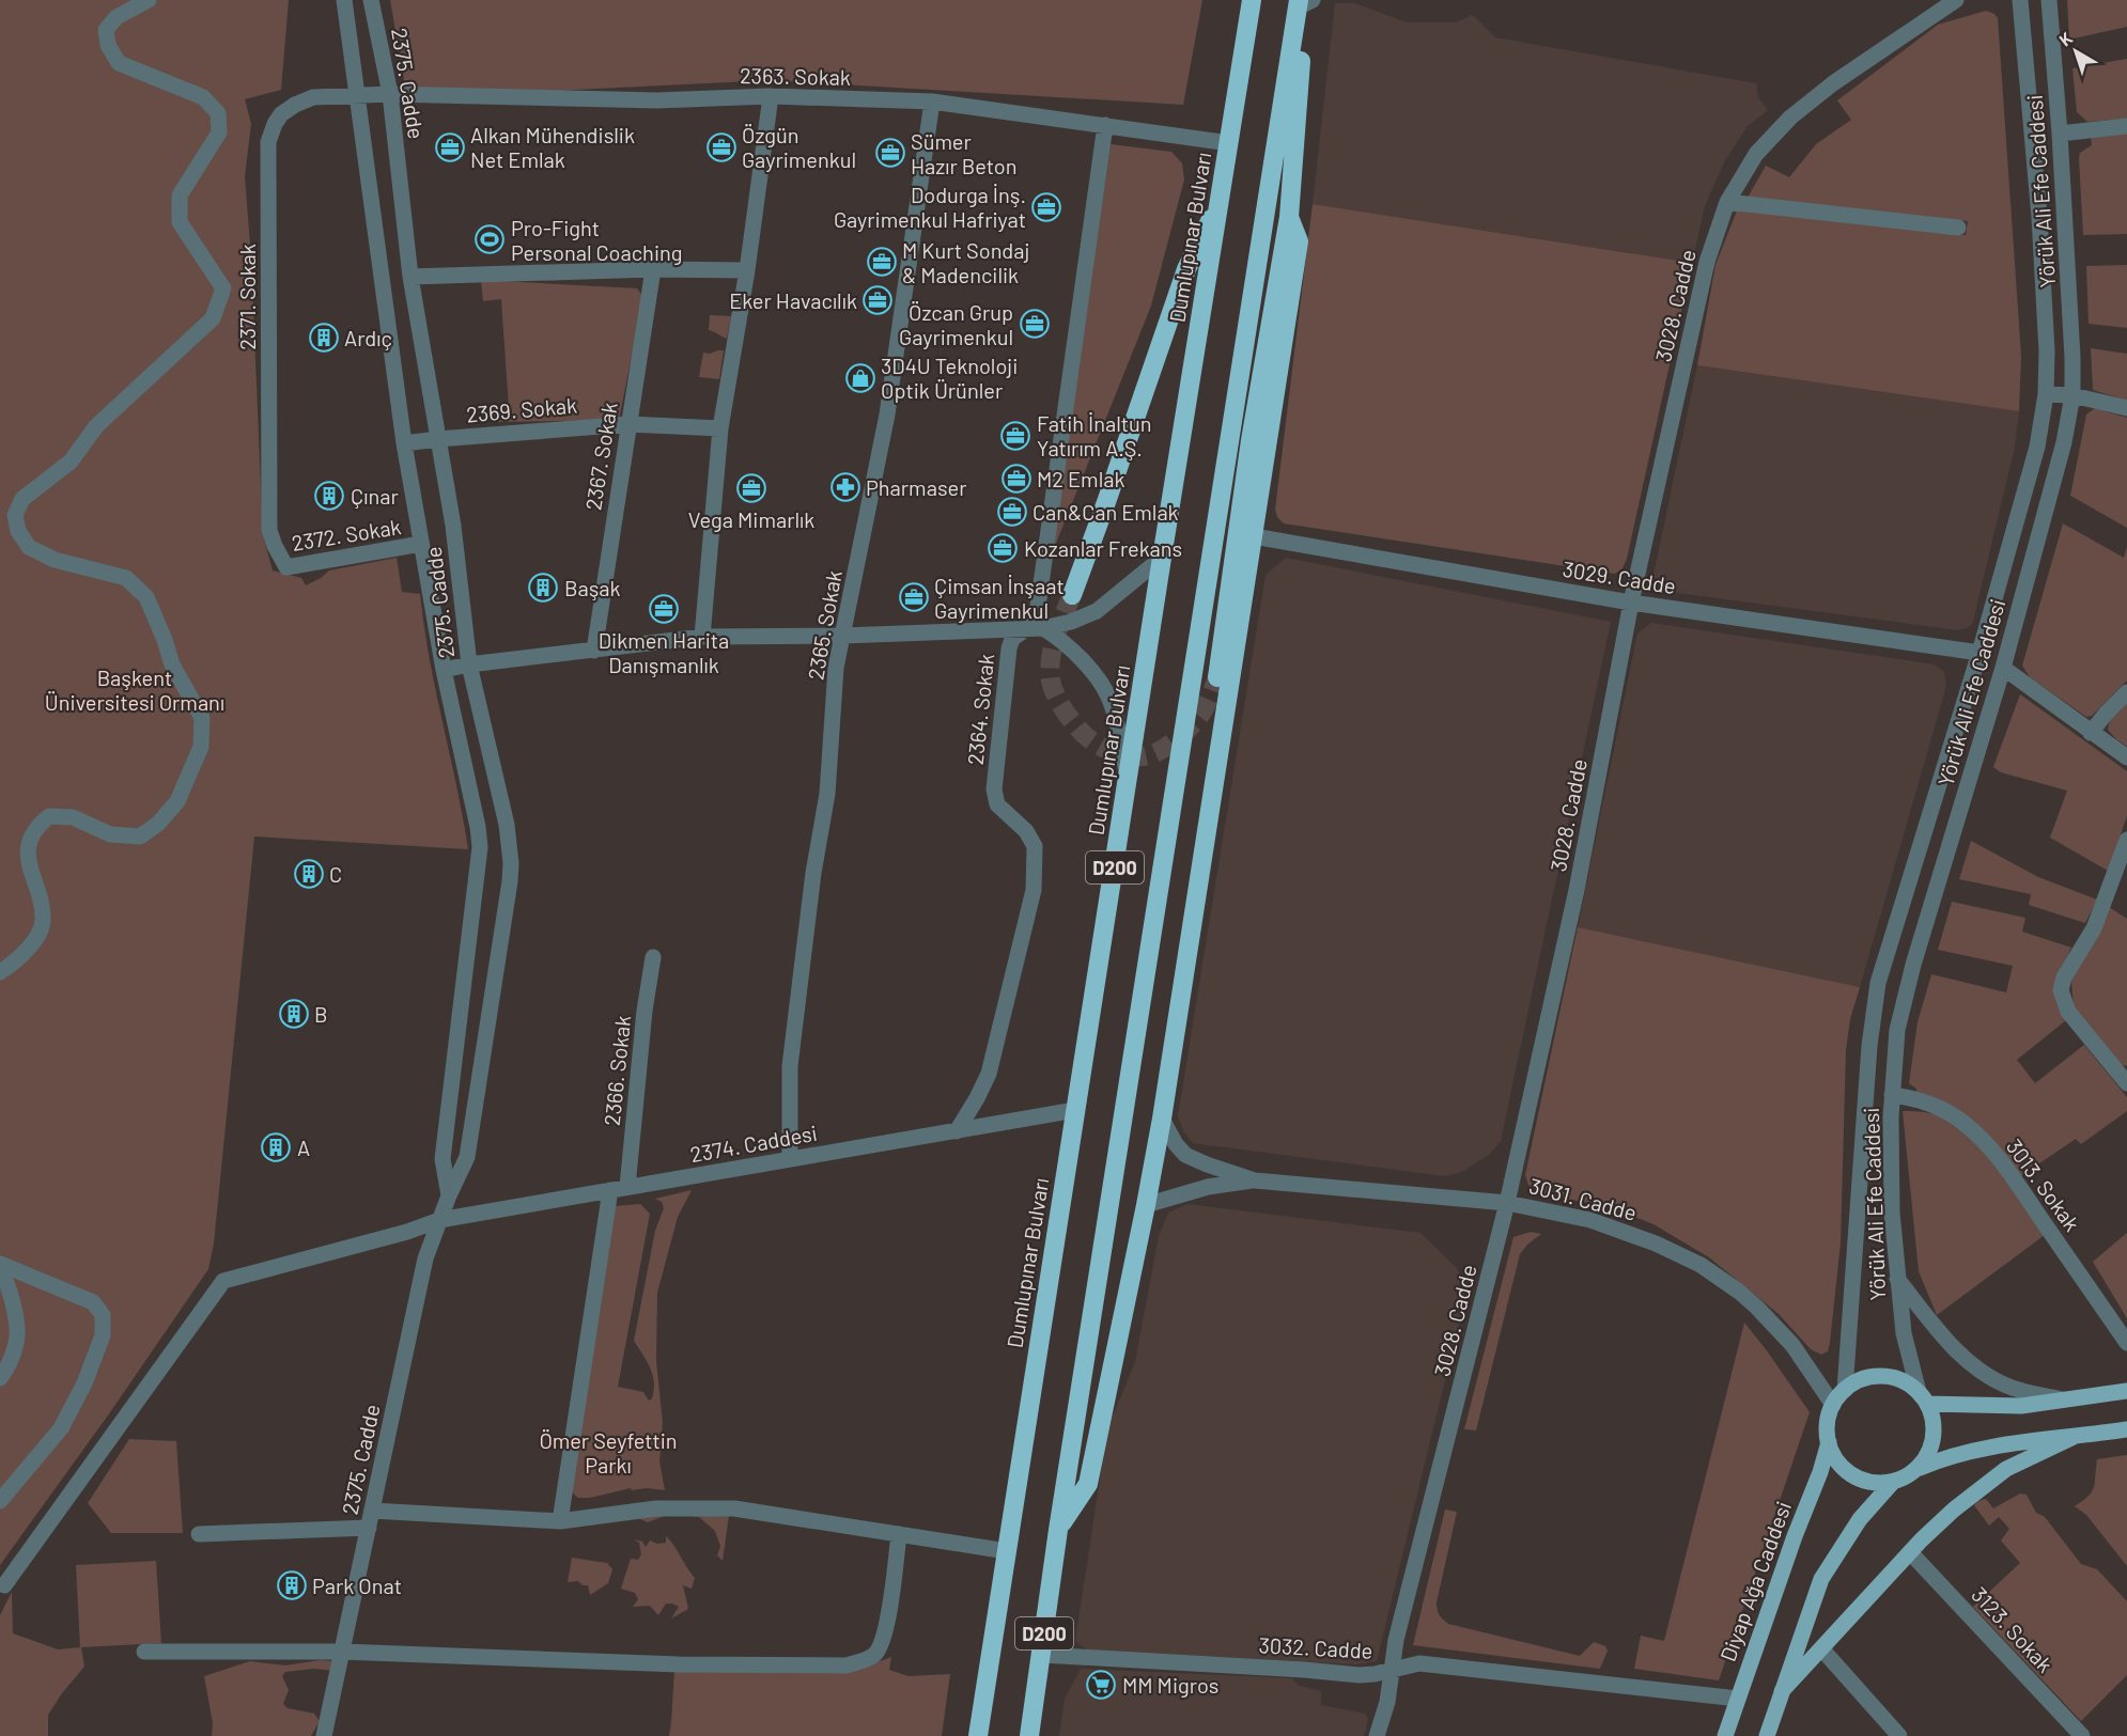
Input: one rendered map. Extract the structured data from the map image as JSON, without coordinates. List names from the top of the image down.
{
  "streets": {
    "highway": ["Dumlupınar Bulvarı", "D200"],
    "main road": ["Diyap Ağa Caddesi"],
    "street": [
      "2363. Sokak",
      "2375. Cadde",
      "Yörük Ali Efe Caddesi",
      "2371. Sokak",
      "3028. Cadde",
      "2369. Sokak",
      "2367. Sokak",
      "2372. Sokak",
      "3029. Cadde",
      "2365. Sokak",
      "2364. Sokak",
      "2366. Sokak",
      "2374. Caddesi",
      "3013. Sokak",
      "3031. Cadde",
      "3123. Sokak",
      "3032. Cadde"
    ]
  },
  "crossings": [
    ["2363. Sokak", "2375. Cadde"],
    ["2363. Sokak", "Dumlupınar Bulvarı"],
    ["2363. Sokak", "2371. Sokak"],
    ["2363. Sokak", "2365. Sokak"],
    ["2363. Sokak", "2364. Sokak"],
    ["2375. Cadde", "2371. Sokak"],
    ["2375. Cadde", "2369. Sokak"],
    ["2375. Cadde", "2372. Sokak"],
    ["2375. Cadde", "2374. Caddesi"],
    ["Yörük Ali Efe Caddesi", "3029. Cadde"],
    ["Yörük Ali Efe Caddesi", "3013. Sokak"],
    ["Yörük Ali Efe Caddesi", "3031. Cadde"],
    ["Yörük Ali Efe Caddesi", "Diyap Ağa Caddesi"],
    ["Dumlupınar Bulvarı", "2374. Caddesi"],
    ["2371. Sokak", "2372. Sokak"],
    ["3028. Cadde", "3029. Cadde"],
    ["3028. Cadde", "3031. Cadde"],
    ["3028. Cadde", "3032. Cadde"],
    ["2369. Sokak", "2367. Sokak"],
    ["2365. Sokak", "2374. Caddesi"],
    ["2364. Sokak", "2374. Caddesi"],
    ["D200", "3032. Cadde"],
    ["2366. Sokak", "2374. Caddesi"],
    ["3031. Cadde", "Diyap Ağa Caddesi"],
    ["Diyap Ağa Caddesi", "3032. Cadde"]
  ],
  "parks": ["Başkent Üniversitesi Ormanı", "Ömer Seyfettin Parkı"],
  "places": {
    "office": [
      "Alkan Mühendislik Net Emlak",
      "Özgün Gayrimenkul",
      "Sümer Hazır Beton",
      "Dodurga İnş. Gayrimenkul Hafriyat",
      "M Kurt Sondaj & Madencilik",
      "Eker Havacılık",
      "Özcan Grup Gayrimenkul",
      "Fatih İnaltun Yatırım A.Ş.",
      "M2 Emlak",
      "Vega Mimarlık",
      "Can&Can Emlak",
      "Kozanlar Frekans",
      "Çimsan İnşaat Gayrimenkul",
      "Dikmen Harita Danışmanlık"
    ],
    "sports": ["Pro-Fight Personal Coaching"],
    "building": [
      "Ardıç",
      "Çınar",
      "Başak",
      "C",
      "B",
      "A",
      "Park Onat"
    ],
    "shop": ["3D4U Teknoloji Optik Ürünler"],
    "pharmacy": ["Pharmaser"],
    "supermarket": ["MM Migros"]
  },
  "north": "top left"
}
